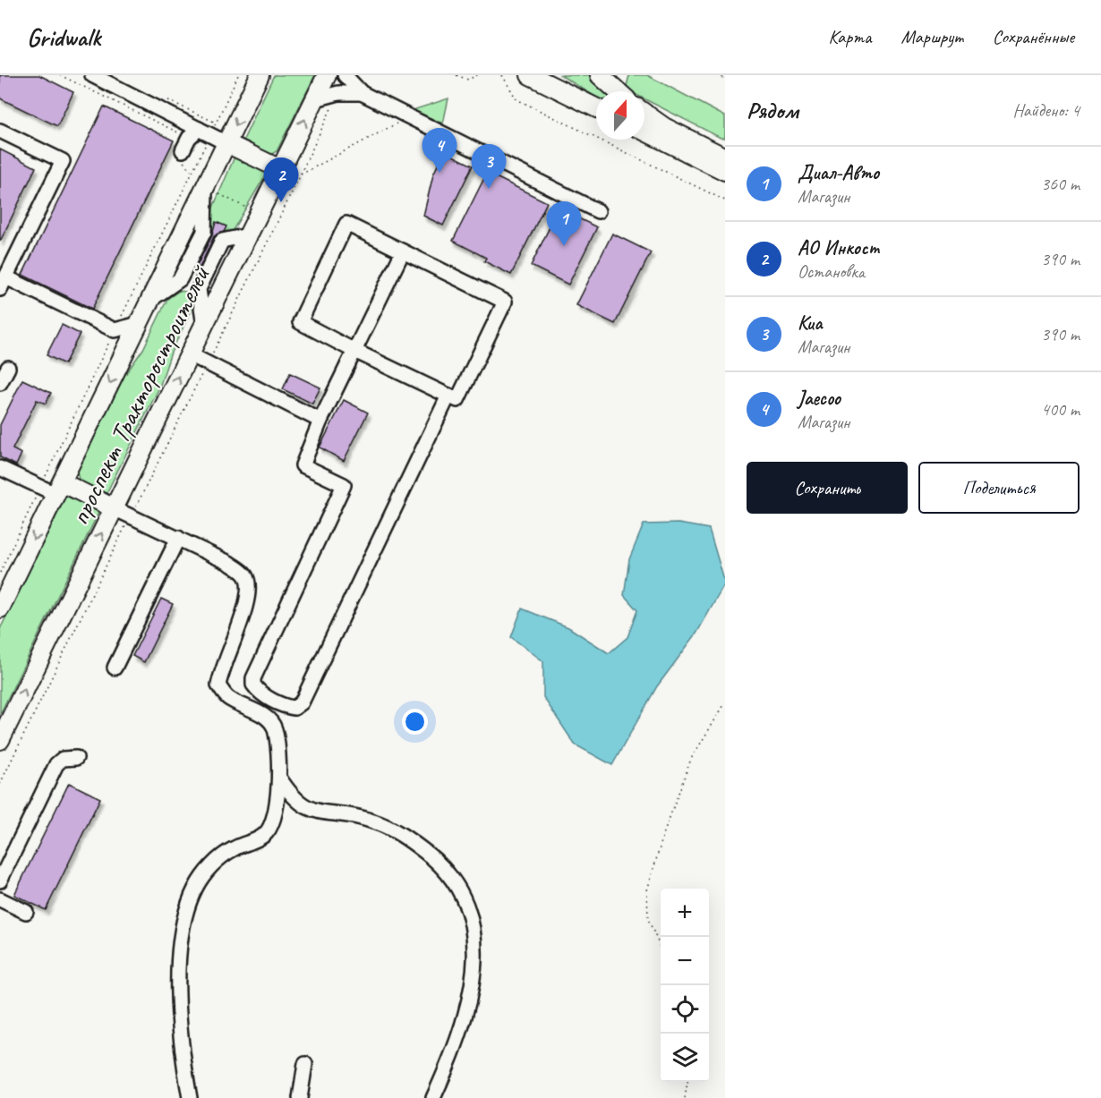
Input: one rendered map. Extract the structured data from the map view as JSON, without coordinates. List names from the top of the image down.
{
  "streets": {
    "main road": ["проспект Тракторостроителей"]
  },
  "north": "top",
  "page": {
    "header": "Gridwalk",
    "nav": ["Карта", "Маршрут", "Сохранённые"],
    "heading": ["Рядом", "Найдено: 4"],
    "pins": [
      "4",
      "3",
      "2",
      "1"
    ],
    "list": [
      {
        "mark": "1",
        "name": "Диал-Авто",
        "note": "Магазин",
        "value": "360 m"
      },
      {
        "mark": "2",
        "name": "АО Инкост",
        "note": "Остановка",
        "value": "390 m"
      },
      {
        "mark": "3",
        "name": "Киа",
        "note": "Магазин",
        "value": "390 m"
      },
      {
        "mark": "4",
        "name": "Jaecoo",
        "note": "Магазин",
        "value": "400 m"
      }
    ],
    "buttons": ["Сохранить", "Поделиться"],
    "map_buttons": ["+", "−"]
  }
}
